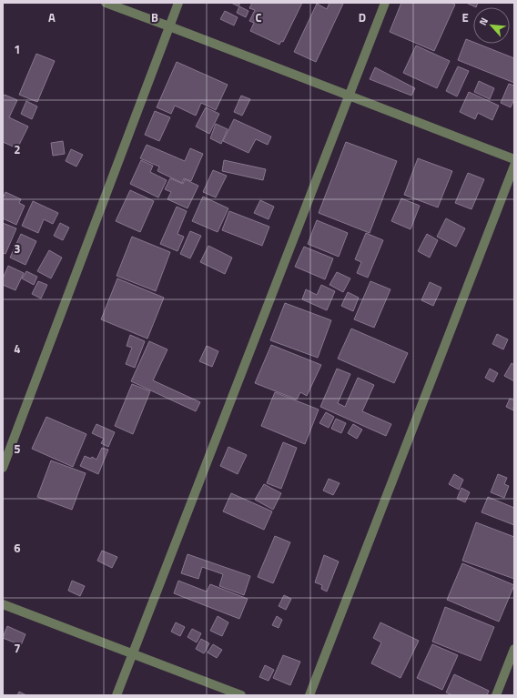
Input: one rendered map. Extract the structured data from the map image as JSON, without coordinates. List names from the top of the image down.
{
  "north": "top left",
  "grid": {
    "columns": [
      "A",
      "B",
      "C",
      "D",
      "E"
    ],
    "rows": [
      "1",
      "2",
      "3",
      "4",
      "5",
      "6",
      "7"
    ]
  }
}
